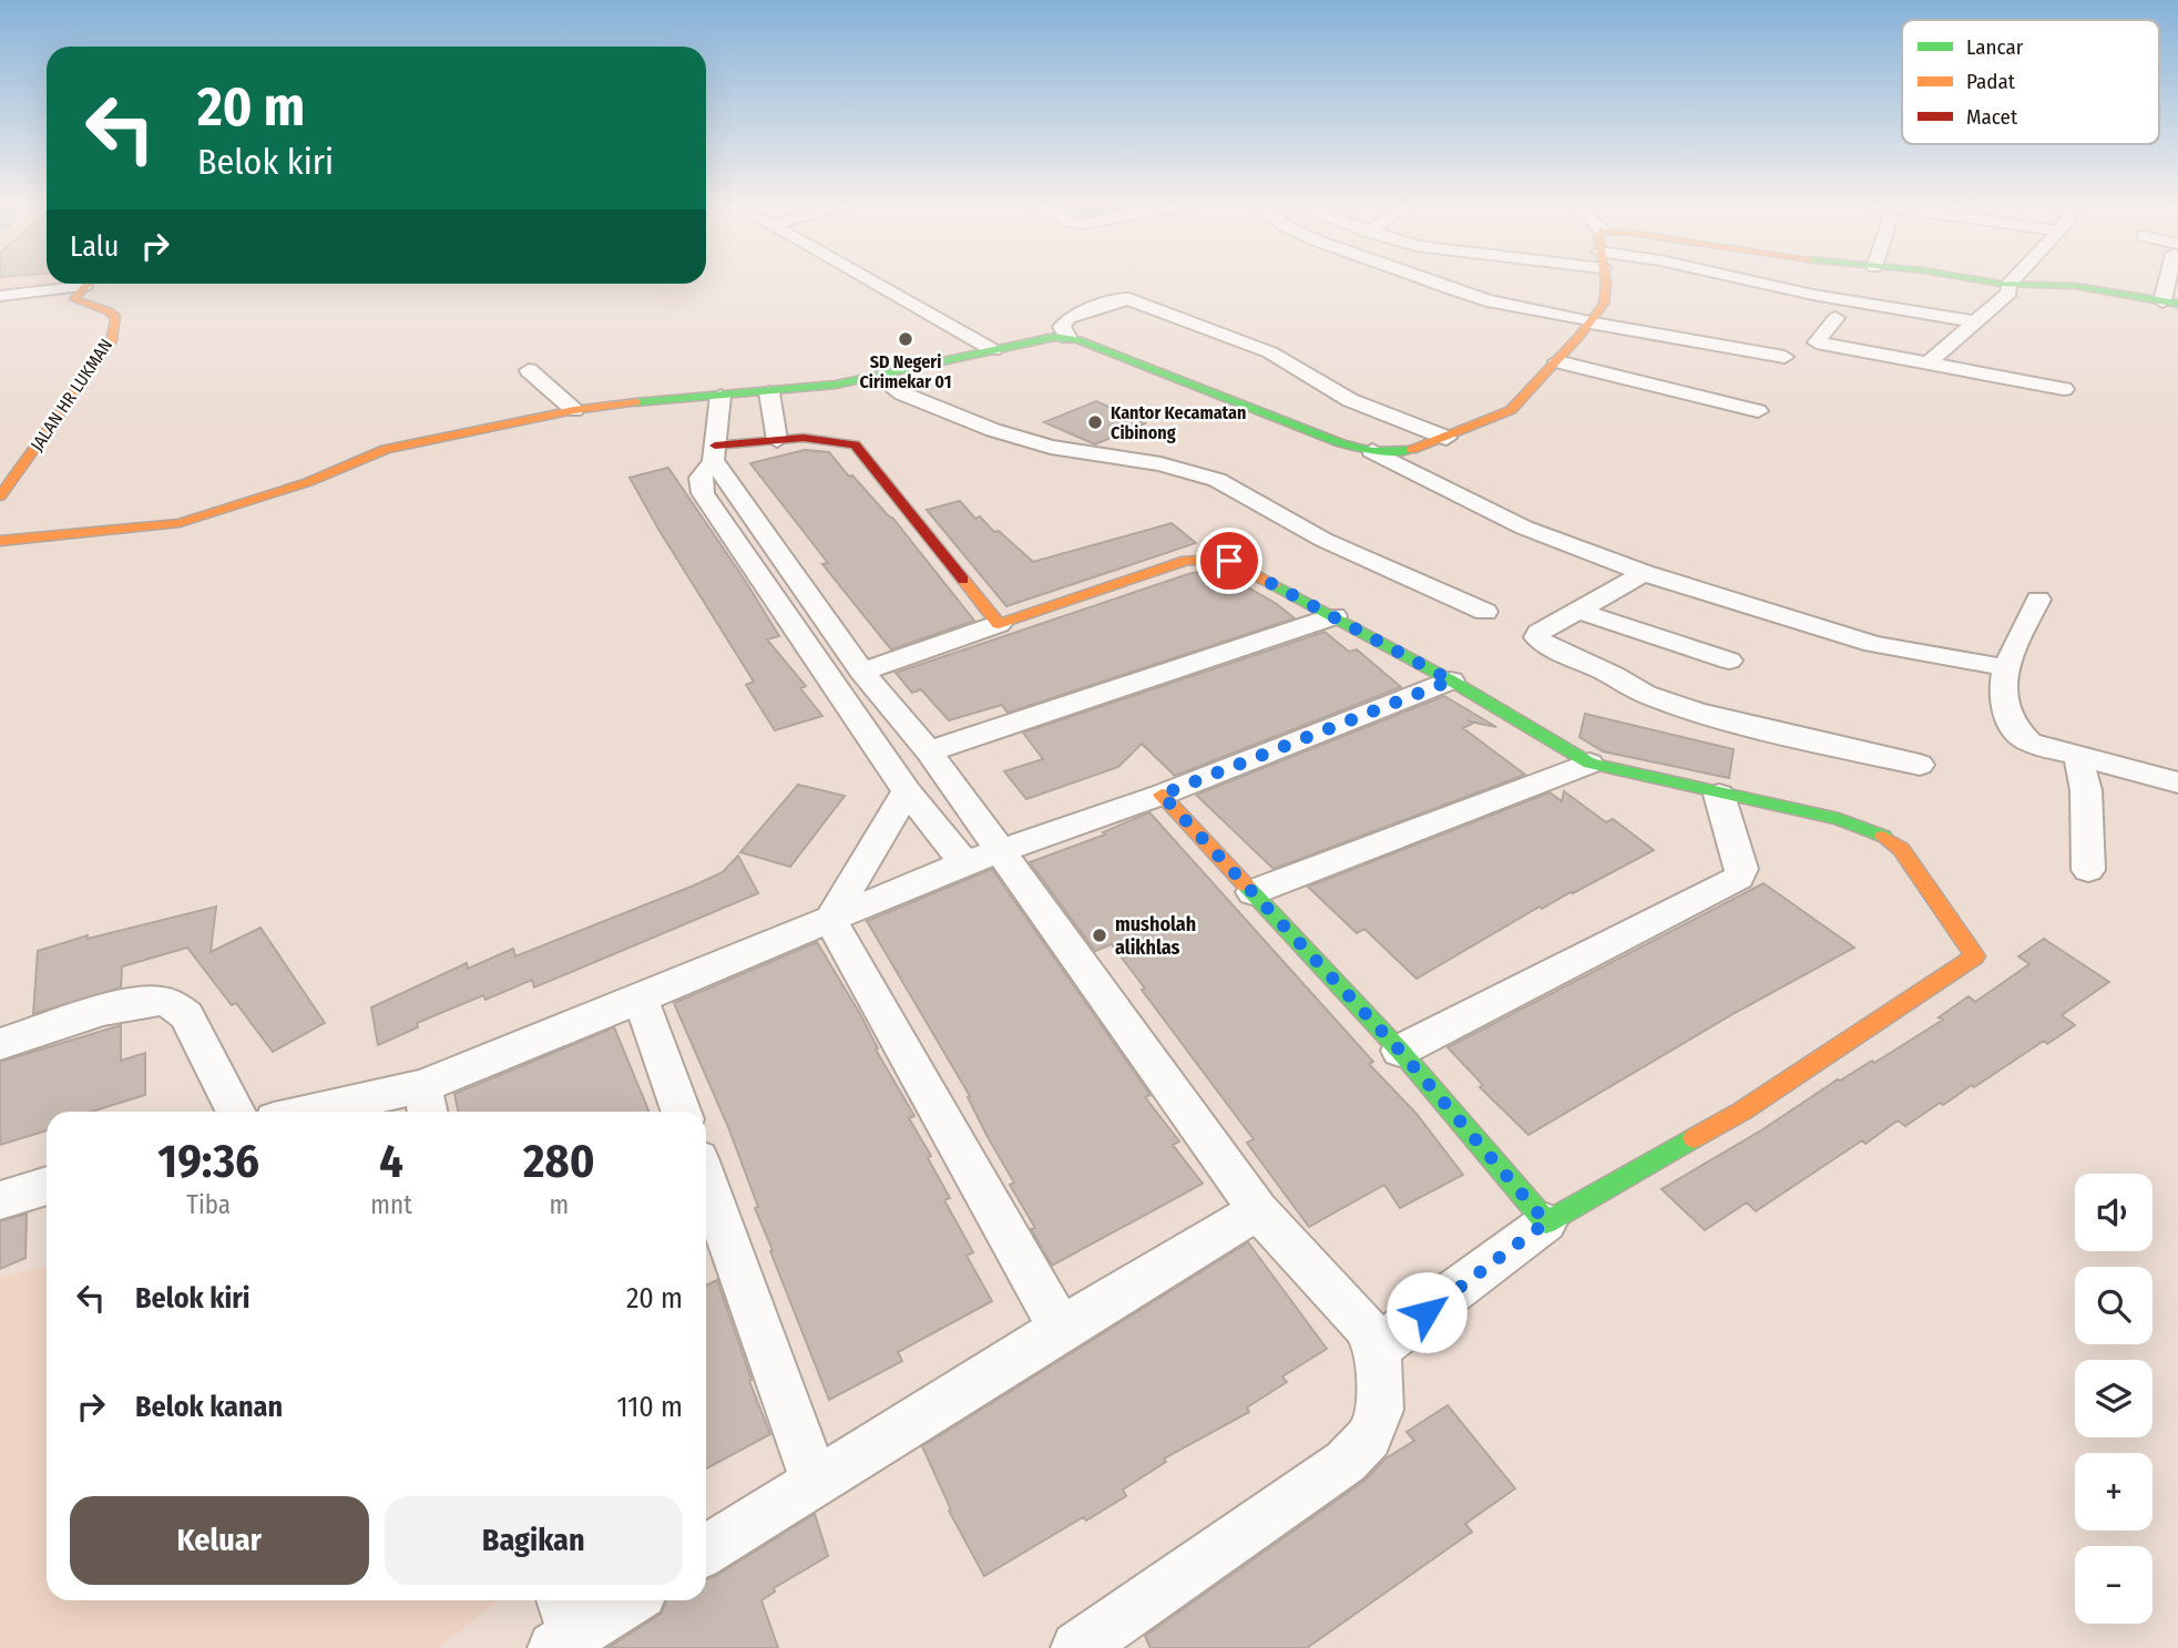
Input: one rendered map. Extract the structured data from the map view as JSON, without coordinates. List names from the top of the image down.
{
  "streets": {
    "street": ["JALAN HR LUKMAN"]
  },
  "places": ["SD Negeri Cirimekar 01", "Kantor Kecamatan Cibinong", "musholah alikhlas"],
  "legend": ["Lancar", "Padat", "Macet"],
  "page": {
    "turn": ["20 m", "Belok kiri"],
    "then": "Lalu",
    "eta": [
      "19:36",
      "Tiba",
      "4",
      "mnt",
      "280",
      "m"
    ],
    "map_buttons": ["+", "−"],
    "list": [
      {
        "name": "Belok kiri",
        "value": "20 m"
      },
      {
        "name": "Belok kanan",
        "value": "110 m"
      }
    ],
    "buttons": ["Keluar", "Bagikan"]
  }
}
